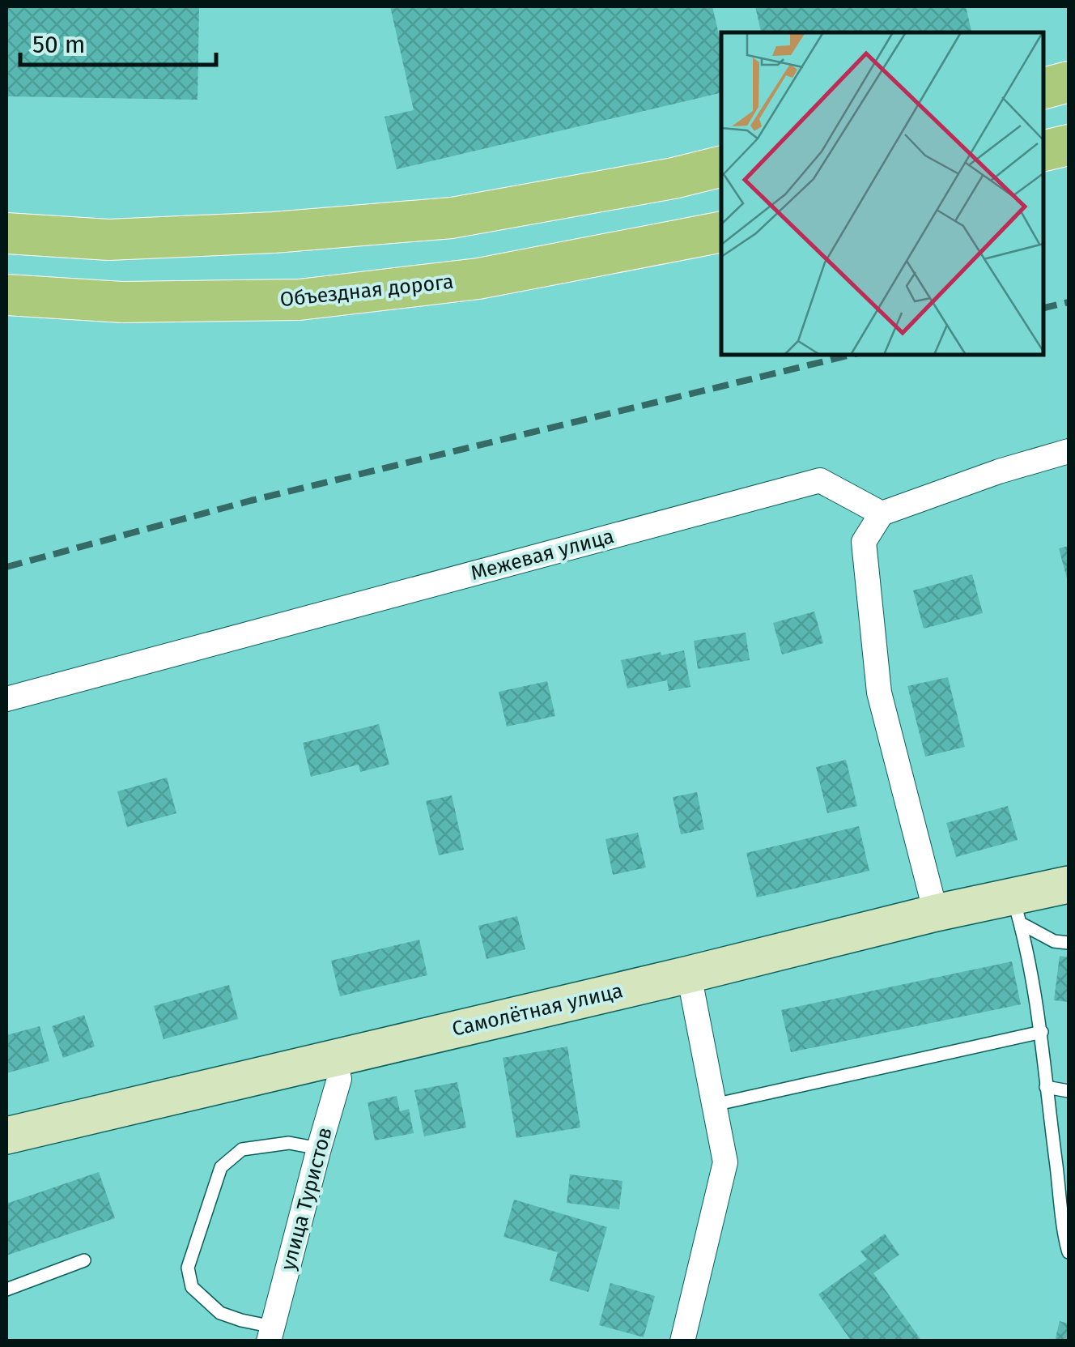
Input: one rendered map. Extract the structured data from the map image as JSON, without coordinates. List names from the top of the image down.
{
  "streets": {
    "main road": ["Объездная дорога", "Самолётная улица"],
    "street": ["Межевая улица", "улица Туристов"]
  },
  "crossings": [
    ["Самолётная улица", "улица Туристов"]
  ],
  "scale_bar": "50 m"
}
